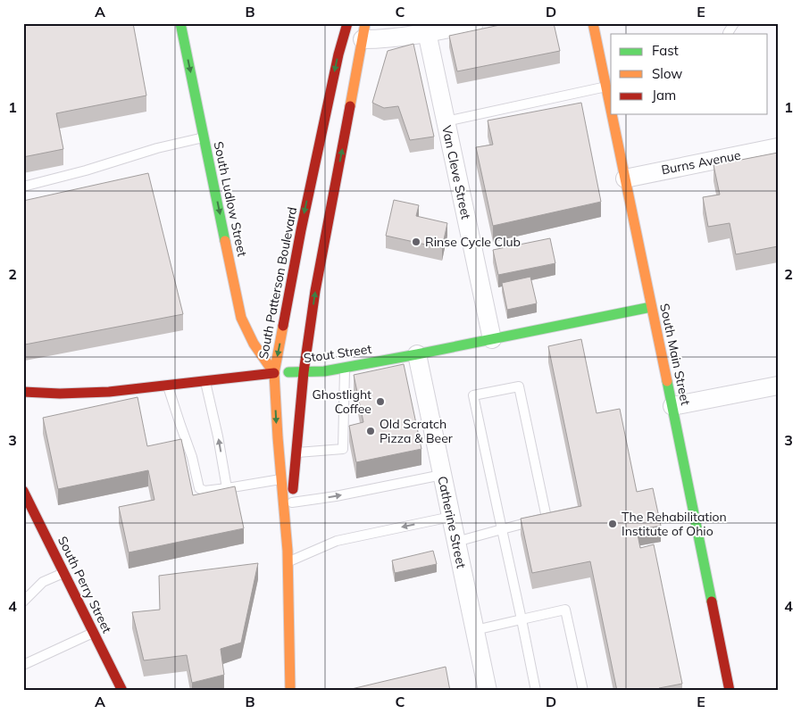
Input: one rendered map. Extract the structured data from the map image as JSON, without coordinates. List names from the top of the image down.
{
  "streets": {
    "main road": [
      "South Ludlow Street",
      "South Patterson Boulevard",
      "Stout Street",
      "South Main Street",
      "South Perry Street"
    ],
    "street": ["Burns Avenue", "Van Cleve Street", "Catherine Street"]
  },
  "crossings": [
    ["Burns Avenue", "South Main Street"],
    ["Van Cleve Street", "Stout Street"],
    ["South Ludlow Street", "South Patterson Boulevard"],
    ["South Ludlow Street", "Stout Street"],
    ["South Patterson Boulevard", "Stout Street"],
    ["Stout Street", "South Main Street"],
    ["Stout Street", "Catherine Street"]
  ],
  "one_way": ["South Ludlow Street"],
  "places": [
    "Rinse Cycle Club",
    "Ghostlight Coffee",
    "Old Scratch Pizza & Beer",
    "The Rehabilitation Institute of Ohio"
  ],
  "legend": ["Fast", "Slow", "Jam"],
  "grid": {
    "columns": [
      "A",
      "B",
      "C",
      "D",
      "E"
    ],
    "rows": [
      "1",
      "2",
      "3",
      "4"
    ]
  }
}
